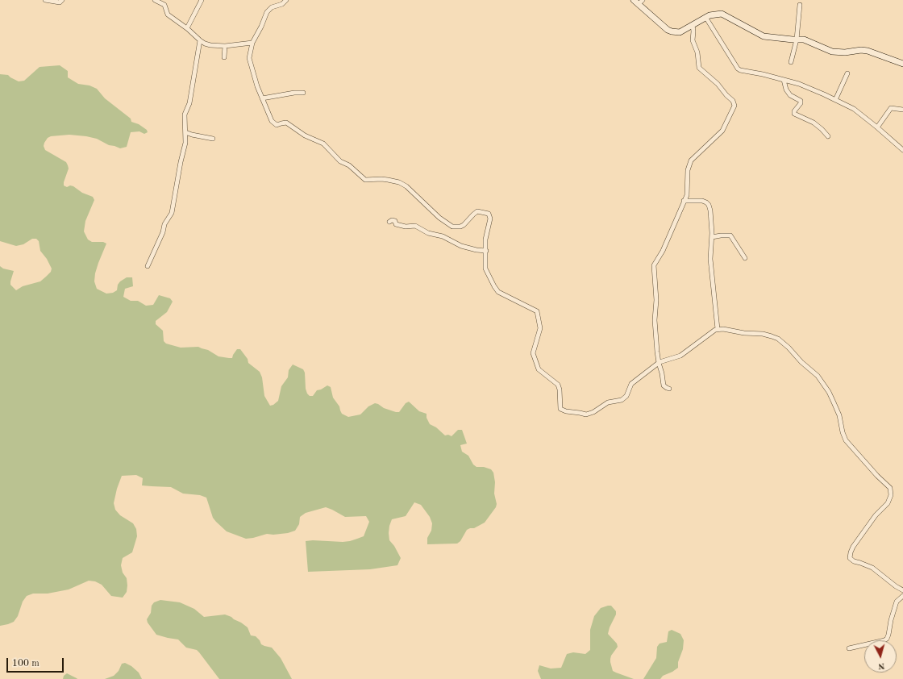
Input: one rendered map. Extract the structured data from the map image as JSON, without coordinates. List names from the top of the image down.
{
  "scale_bar": "100 m",
  "north": "bottom"
}
